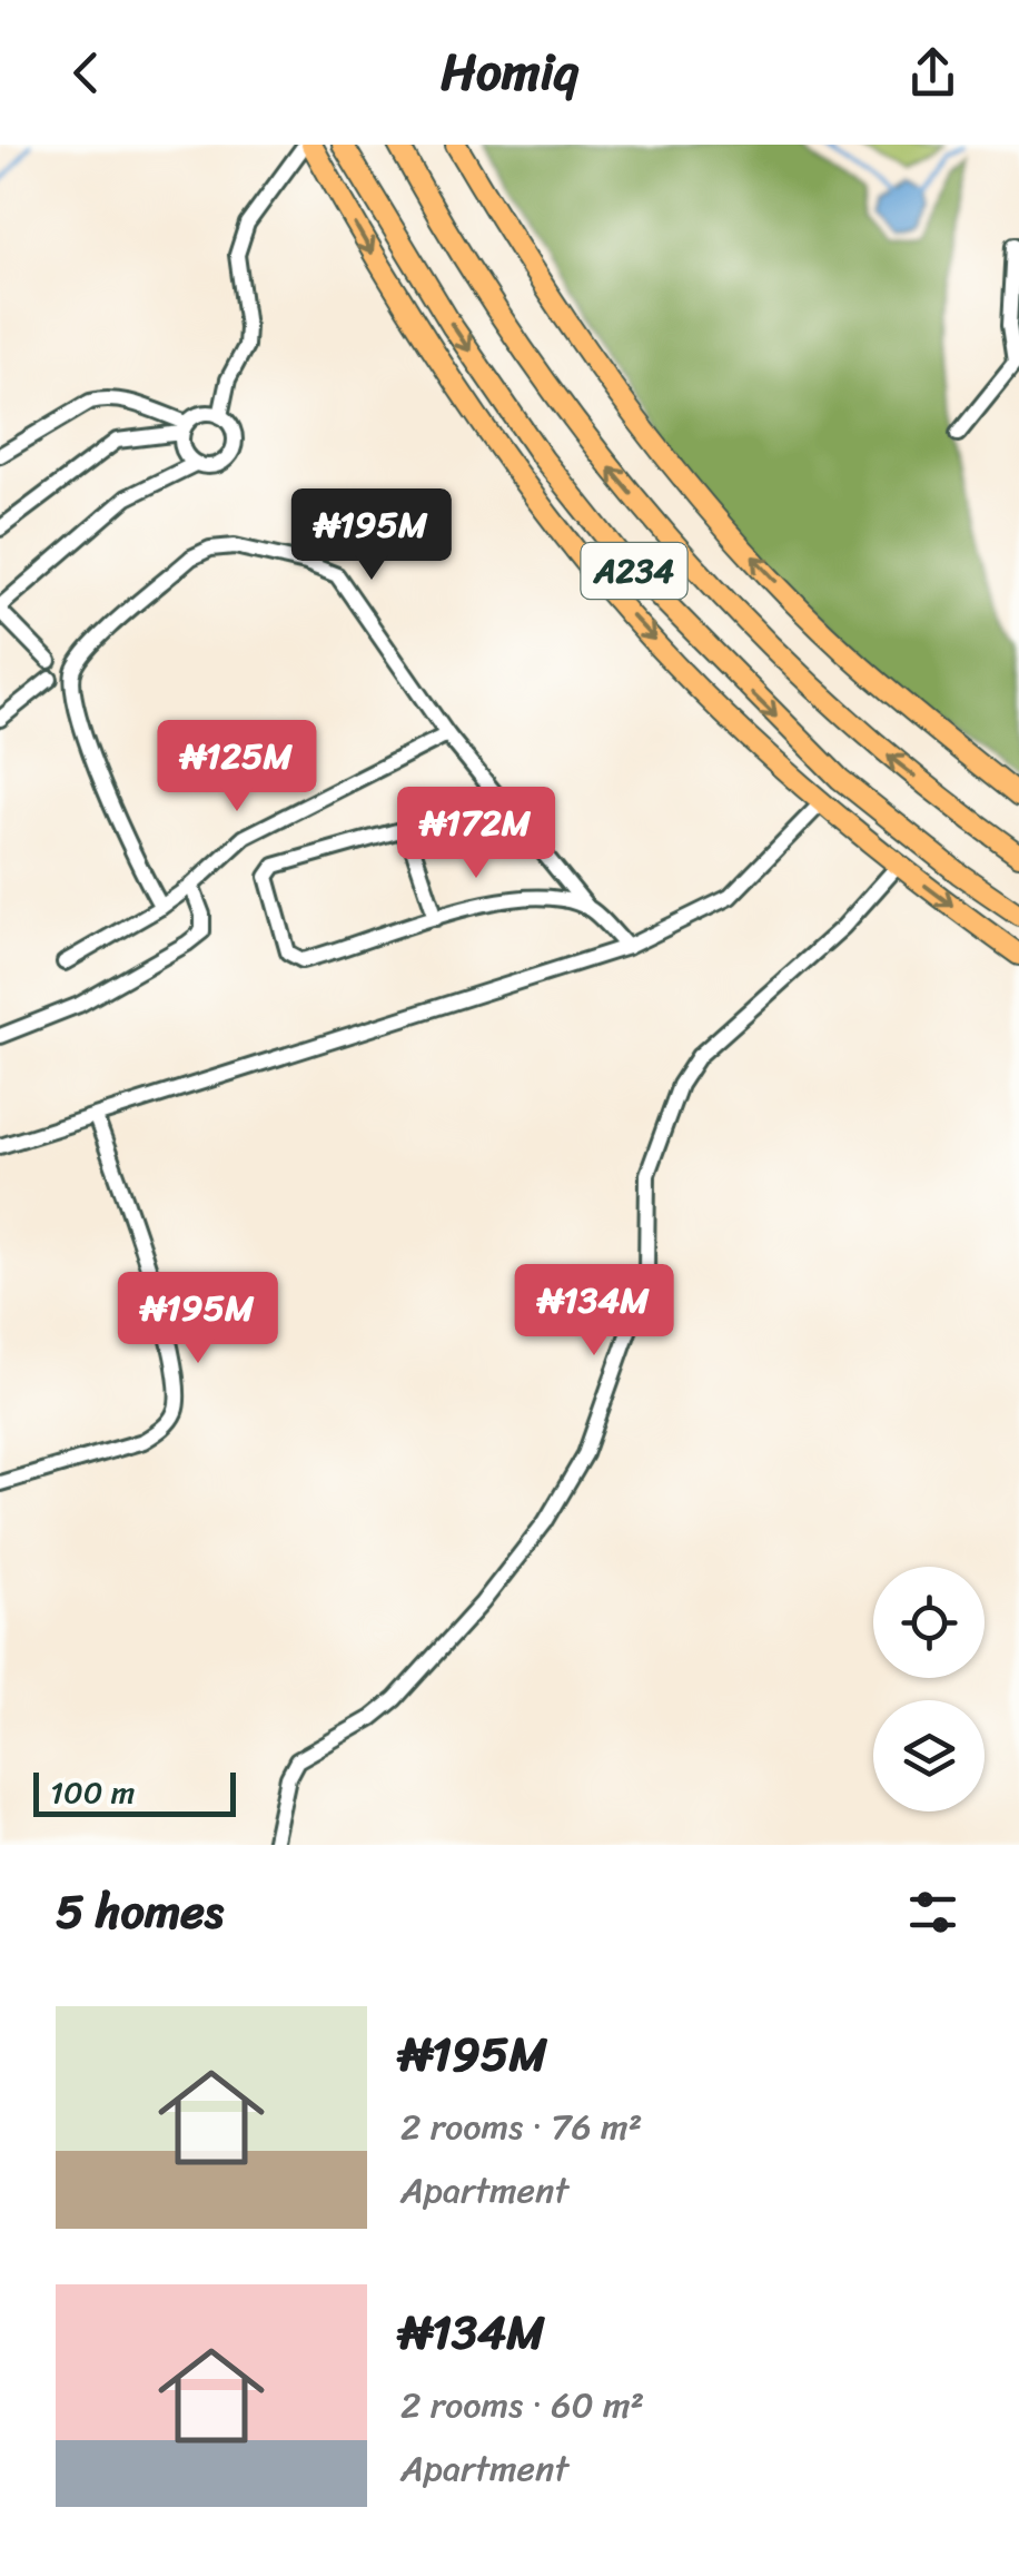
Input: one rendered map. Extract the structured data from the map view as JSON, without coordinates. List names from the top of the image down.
{
  "streets": {
    "highway": ["A234"]
  },
  "scale_bar": "100 m",
  "page": {
    "header": "Homiq",
    "price": [
      "₦195M",
      "₦125M",
      "₦172M",
      "₦134M",
      "₦195M"
    ],
    "scale": "100 m",
    "heading": "5 homes",
    "list": [
      {
        "name": "₦195M",
        "note": "2 rooms · 76 m² · Apartment"
      },
      {
        "name": "₦134M",
        "note": "2 rooms · 60 m² · Apartment"
      }
    ]
  }
}
